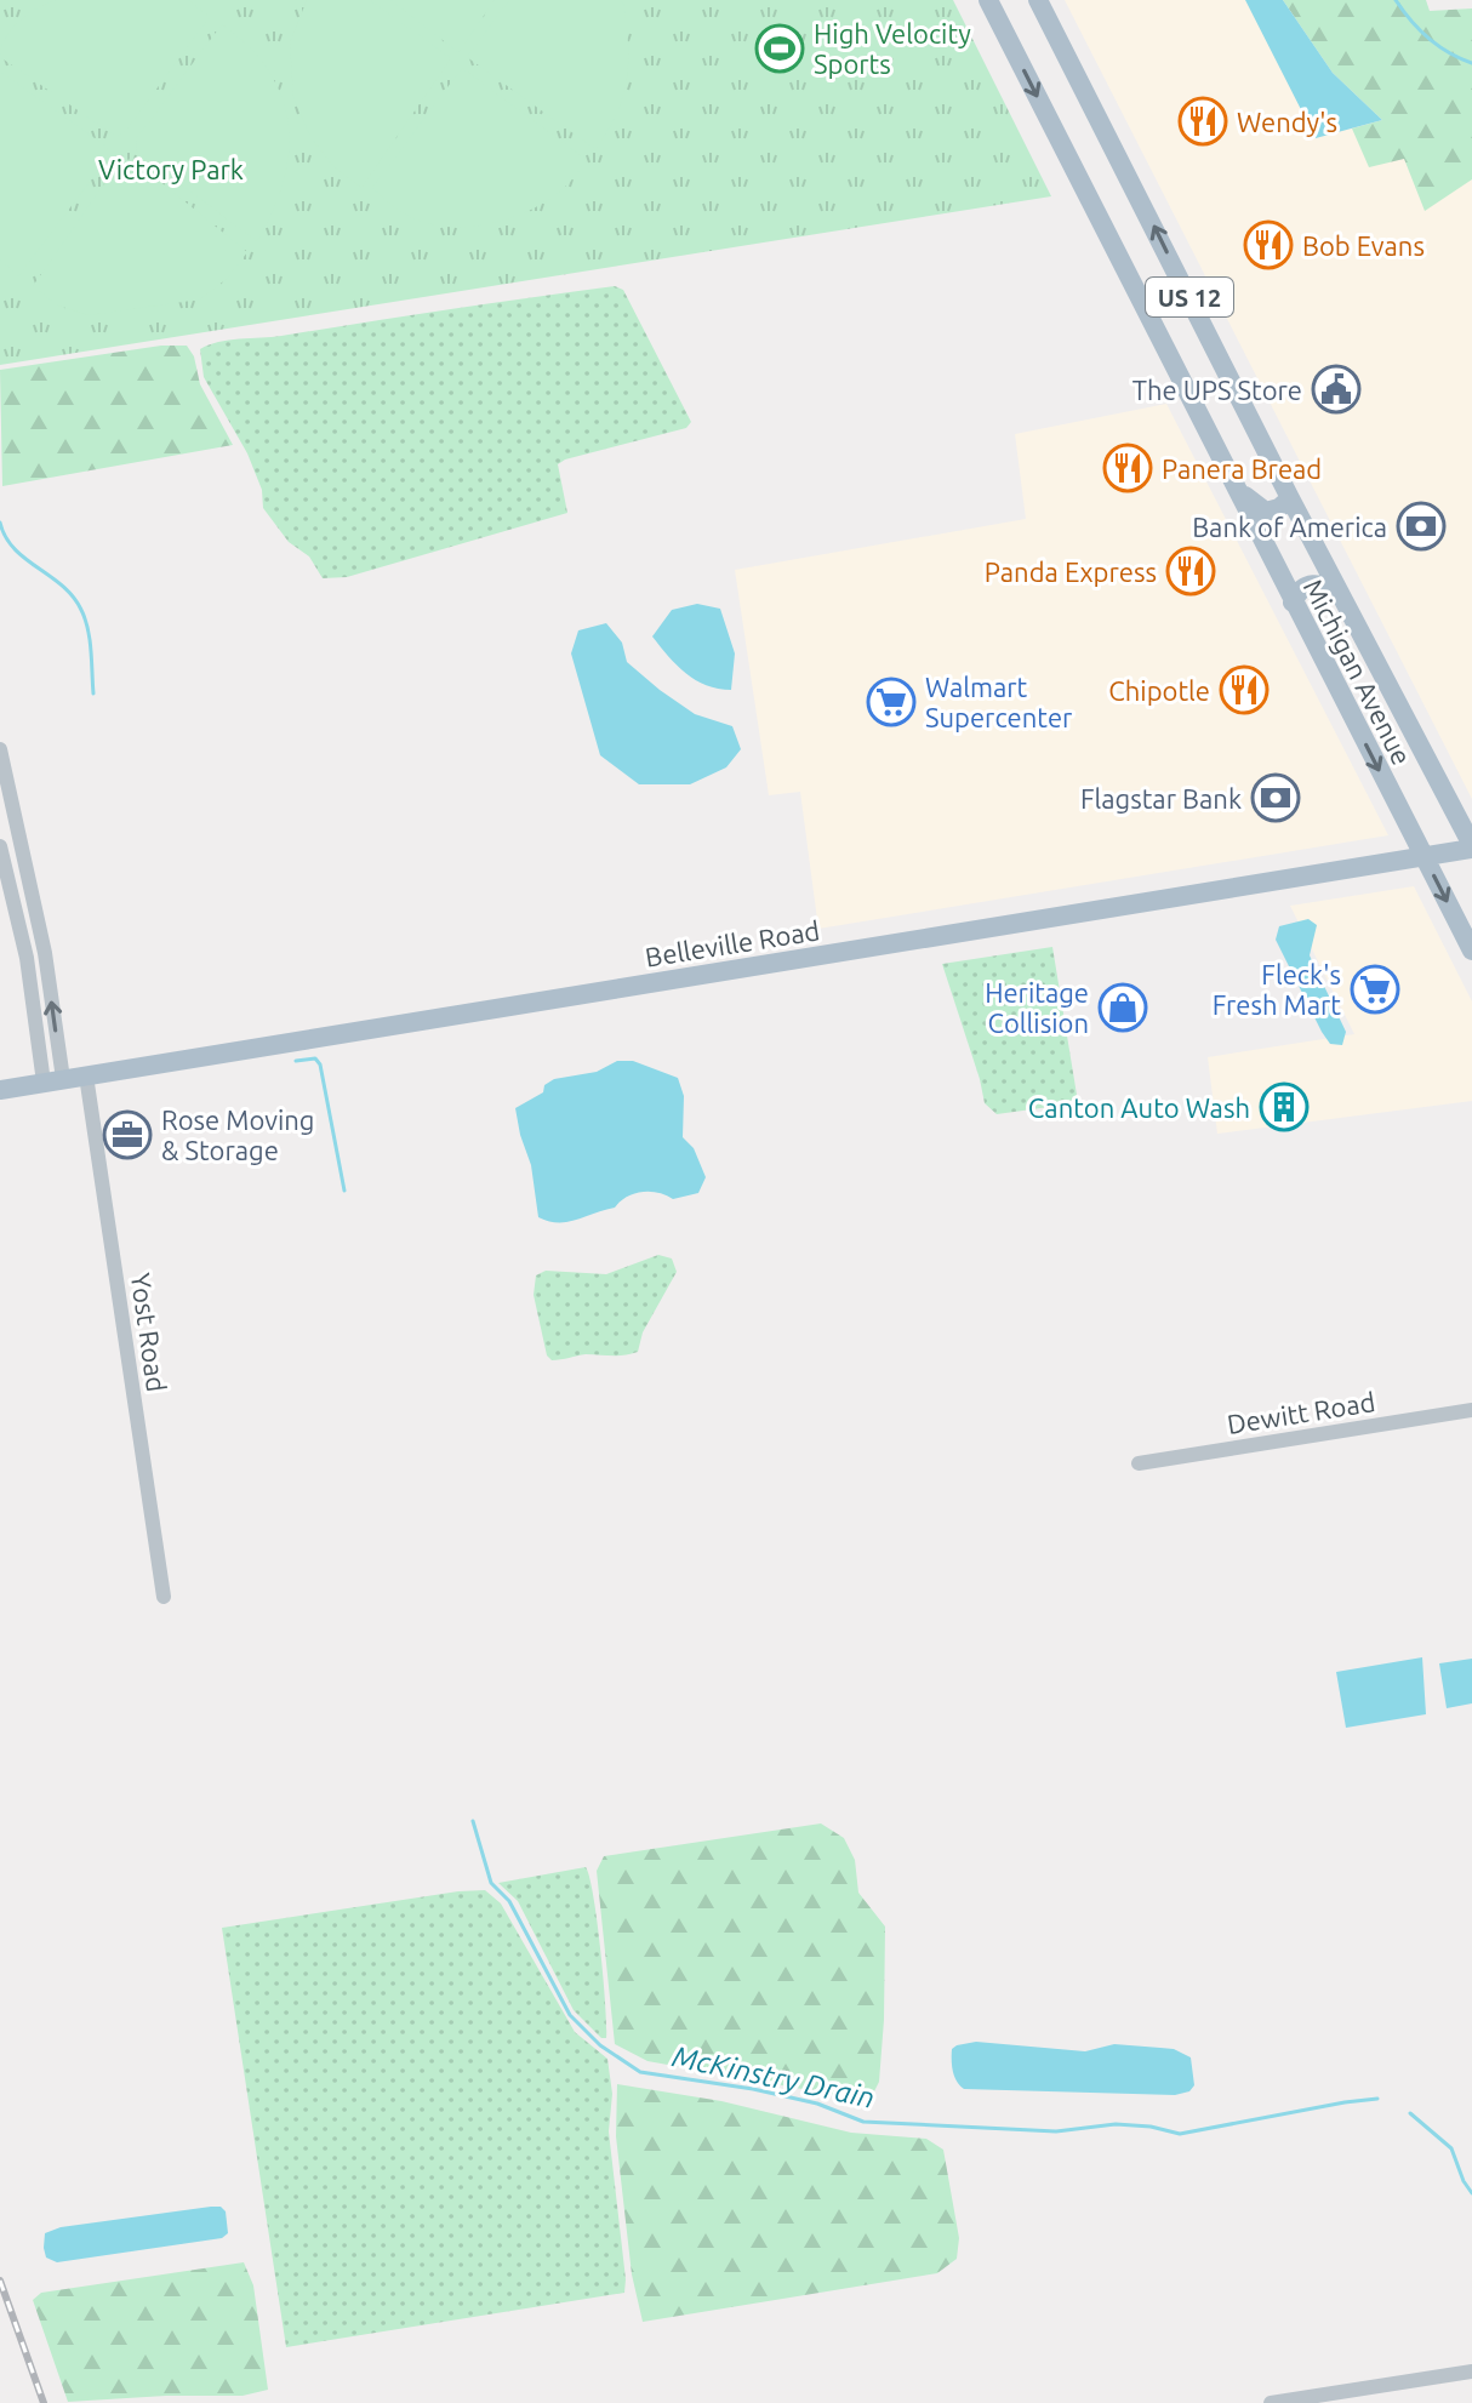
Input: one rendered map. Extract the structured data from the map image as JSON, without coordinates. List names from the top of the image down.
{
  "streets": {
    "main road": ["US 12", "Michigan Avenue", "Belleville Road"],
    "street": ["Yost Road", "Dewitt Road"]
  },
  "crossings": [
    ["Michigan Avenue", "Belleville Road"],
    ["Belleville Road", "Yost Road"]
  ],
  "water": ["McKinstry Drain"],
  "parks": ["Victory Park"],
  "places": {
    "sports": ["High Velocity Sports"],
    "restaurant": [
      "Wendy's",
      "Bob Evans",
      "Panera Bread",
      "Panda Express",
      "Chipotle"
    ],
    "public building": ["The UPS Store"],
    "bank": ["Bank of America", "Flagstar Bank"],
    "supermarket": ["Walmart Supercenter", "Fleck's Fresh Mart"],
    "shop": ["Heritage Collision"],
    "building": ["Canton Auto Wash"],
    "office": ["Rose Moving & Storage"]
  }
}
